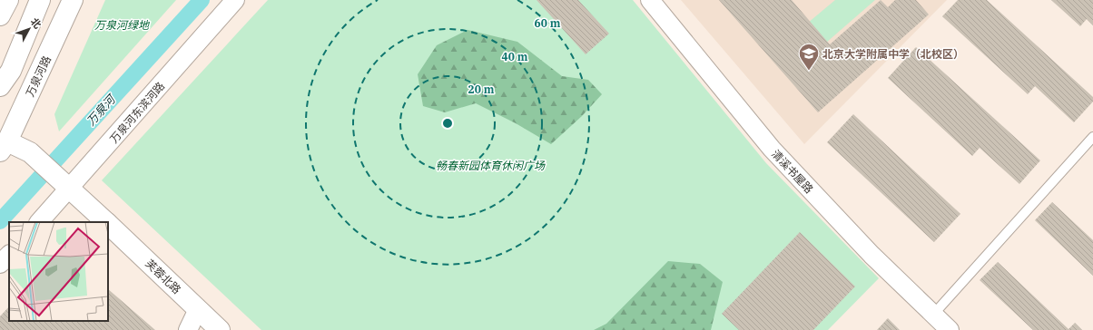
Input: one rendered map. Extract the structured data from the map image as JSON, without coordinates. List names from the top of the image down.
{
  "streets": {
    "main road": ["万泉河路", "芙蓉北路"],
    "street": ["万泉河东滨河路", "清溪书屋路"]
  },
  "crossings": [
    ["万泉河路", "芙蓉北路"],
    ["万泉河东滨河路", "芙蓉北路"]
  ],
  "water": ["万泉河"],
  "parks": ["万泉河绿地", "畅春新园体育休闲广场"],
  "places": {
    "school or university": ["北京大学附属中学（北校区）"]
  },
  "north": "top right",
  "rings": ["60 m", "40 m", "20 m"]
}
